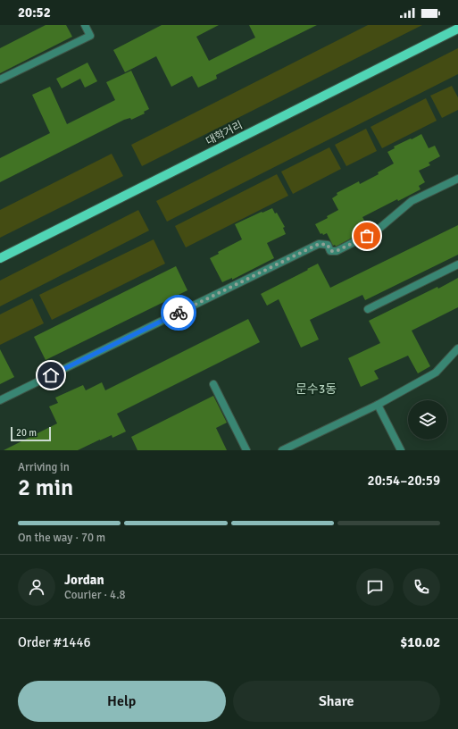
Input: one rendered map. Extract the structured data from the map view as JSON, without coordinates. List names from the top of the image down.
{
  "streets": {
    "main road": ["대학거리"]
  },
  "districts": ["문수3동"],
  "scale_bar": "20 m",
  "page": {
    "status": "20:52",
    "scale": "20 m",
    "heading": ["2 min", "Arriving in", "20:54–20:59"],
    "panel": [
      "Jordan",
      "Courier · 4.8",
      "Order #1446",
      "$10.02"
    ],
    "bar": "On the way · 70 m",
    "buttons": ["Help", "Share"]
  }
}
